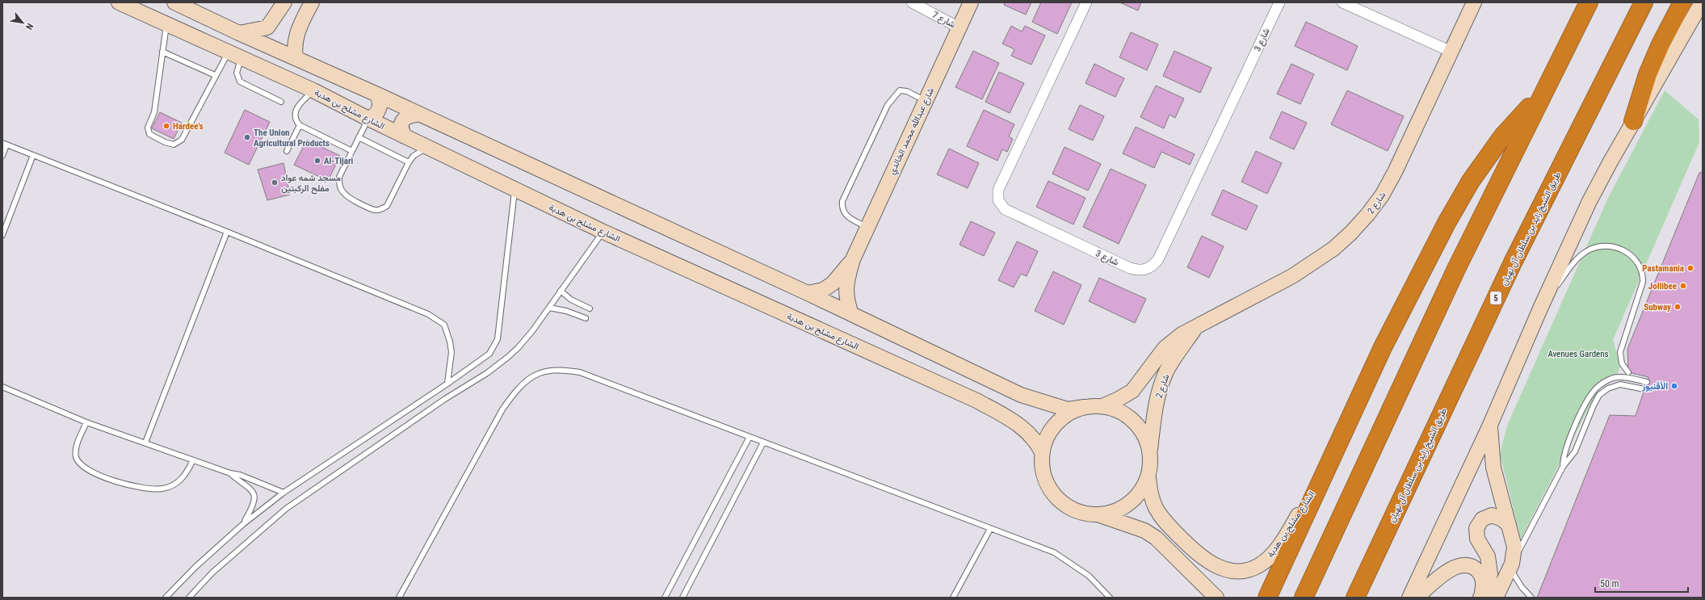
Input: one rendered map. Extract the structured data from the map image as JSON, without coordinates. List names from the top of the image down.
{
  "streets": {
    "highway": ["طريق الشيخ زايد بن سلطان آل نهيان", "5"],
    "street": [
      "شارع 7",
      "شارع 3",
      "الشارع مشلح بن هدبة",
      "شارع عبدالله محمد الخالدي",
      "شارع 2"
    ]
  },
  "crossings": [
    ["شارع 7", "شارع عبدالله محمد الخالدي"],
    ["الشارع مشلح بن هدبة", "شارع 2"]
  ],
  "parks": ["Avenues Gardens"],
  "places": [
    "Hardee's",
    "The Union Agricultural Products",
    "Al-Tijari",
    "مسجد شمه عواد مفلح الركبتين",
    "Pastamania",
    "Jollibee",
    "Subway",
    "الأڤنيوز"
  ],
  "scale_bar": "50 m",
  "north": "bottom right"
}
